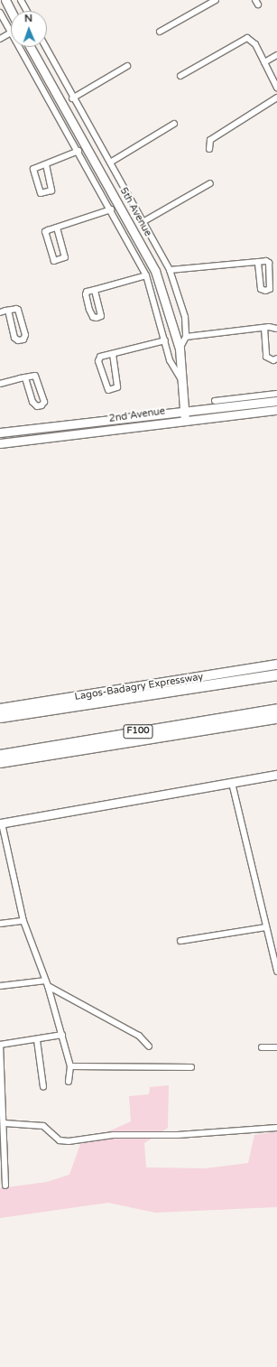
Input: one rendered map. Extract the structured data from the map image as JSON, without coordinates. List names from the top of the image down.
{
  "streets": {
    "highway": ["Lagos-Badagry Expressway", "F100"],
    "street": ["5th Avenue", "2nd Avenue"]
  },
  "crossings": [
    ["5th Avenue", "2nd Avenue"]
  ],
  "north": "top"
}
